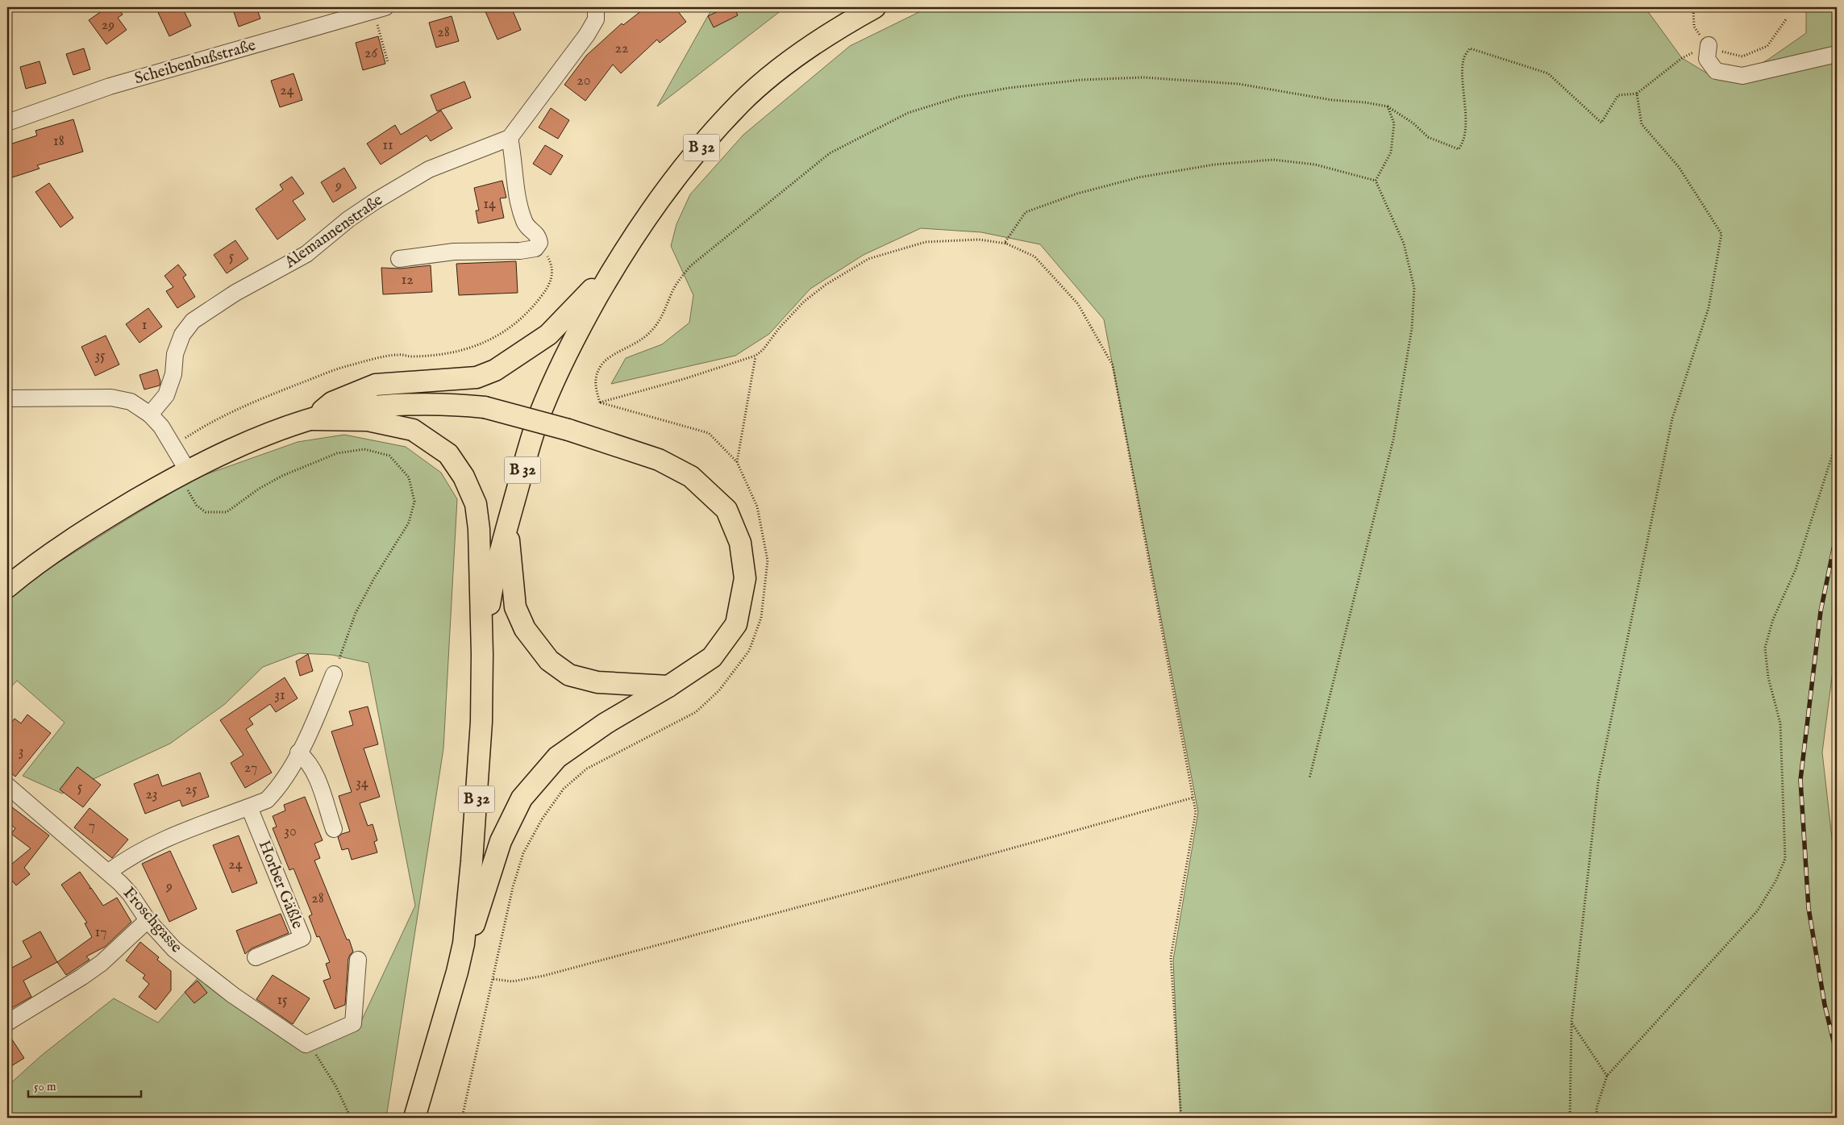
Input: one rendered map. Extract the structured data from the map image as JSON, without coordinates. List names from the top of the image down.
{
  "streets": {
    "main road": ["B 32"],
    "street": [
      "Scheibenbußstraße",
      "Alemannenstraße",
      "Horber Gäßle",
      "Froschgasse"
    ]
  },
  "house_numbers": [
    "29",
    "28",
    "22",
    "26",
    "20",
    "24",
    "18",
    "11",
    "9",
    "14",
    "5",
    "12",
    "1",
    "35",
    "31",
    "3",
    "27",
    "34",
    "5",
    "25",
    "23",
    "7",
    "30",
    "24",
    "9",
    "28",
    "17",
    "15"
  ],
  "scale_bar": "50 m"
}
